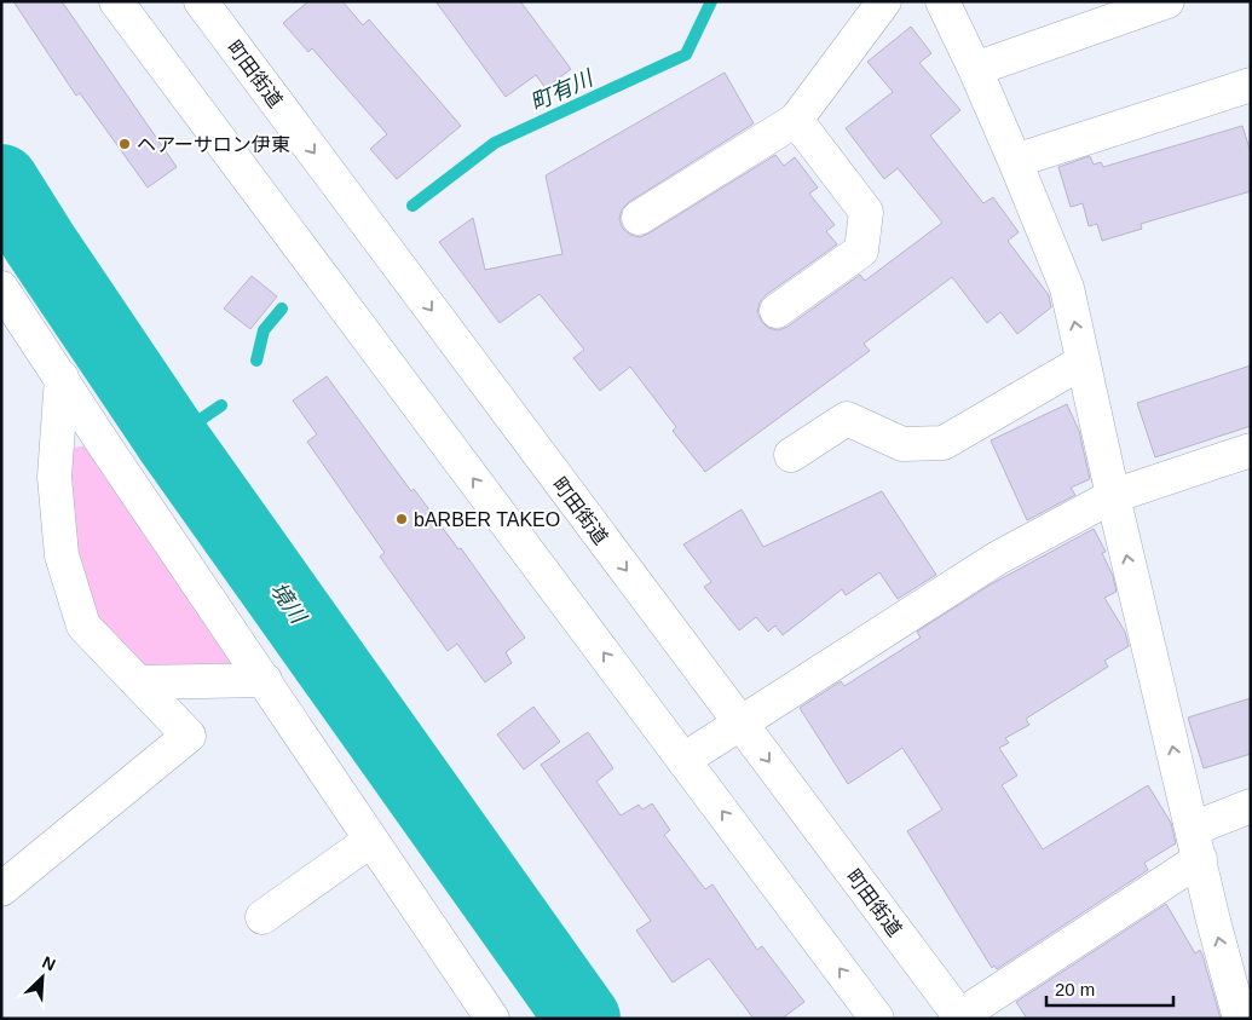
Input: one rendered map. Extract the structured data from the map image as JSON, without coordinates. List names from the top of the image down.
{
  "streets": {
    "street": ["町田街道"]
  },
  "water": ["町有川", "境川"],
  "places": ["ヘアーサロン伊東", "bARBER TAKEO"],
  "scale_bar": "20 m",
  "north": "top right"
}
